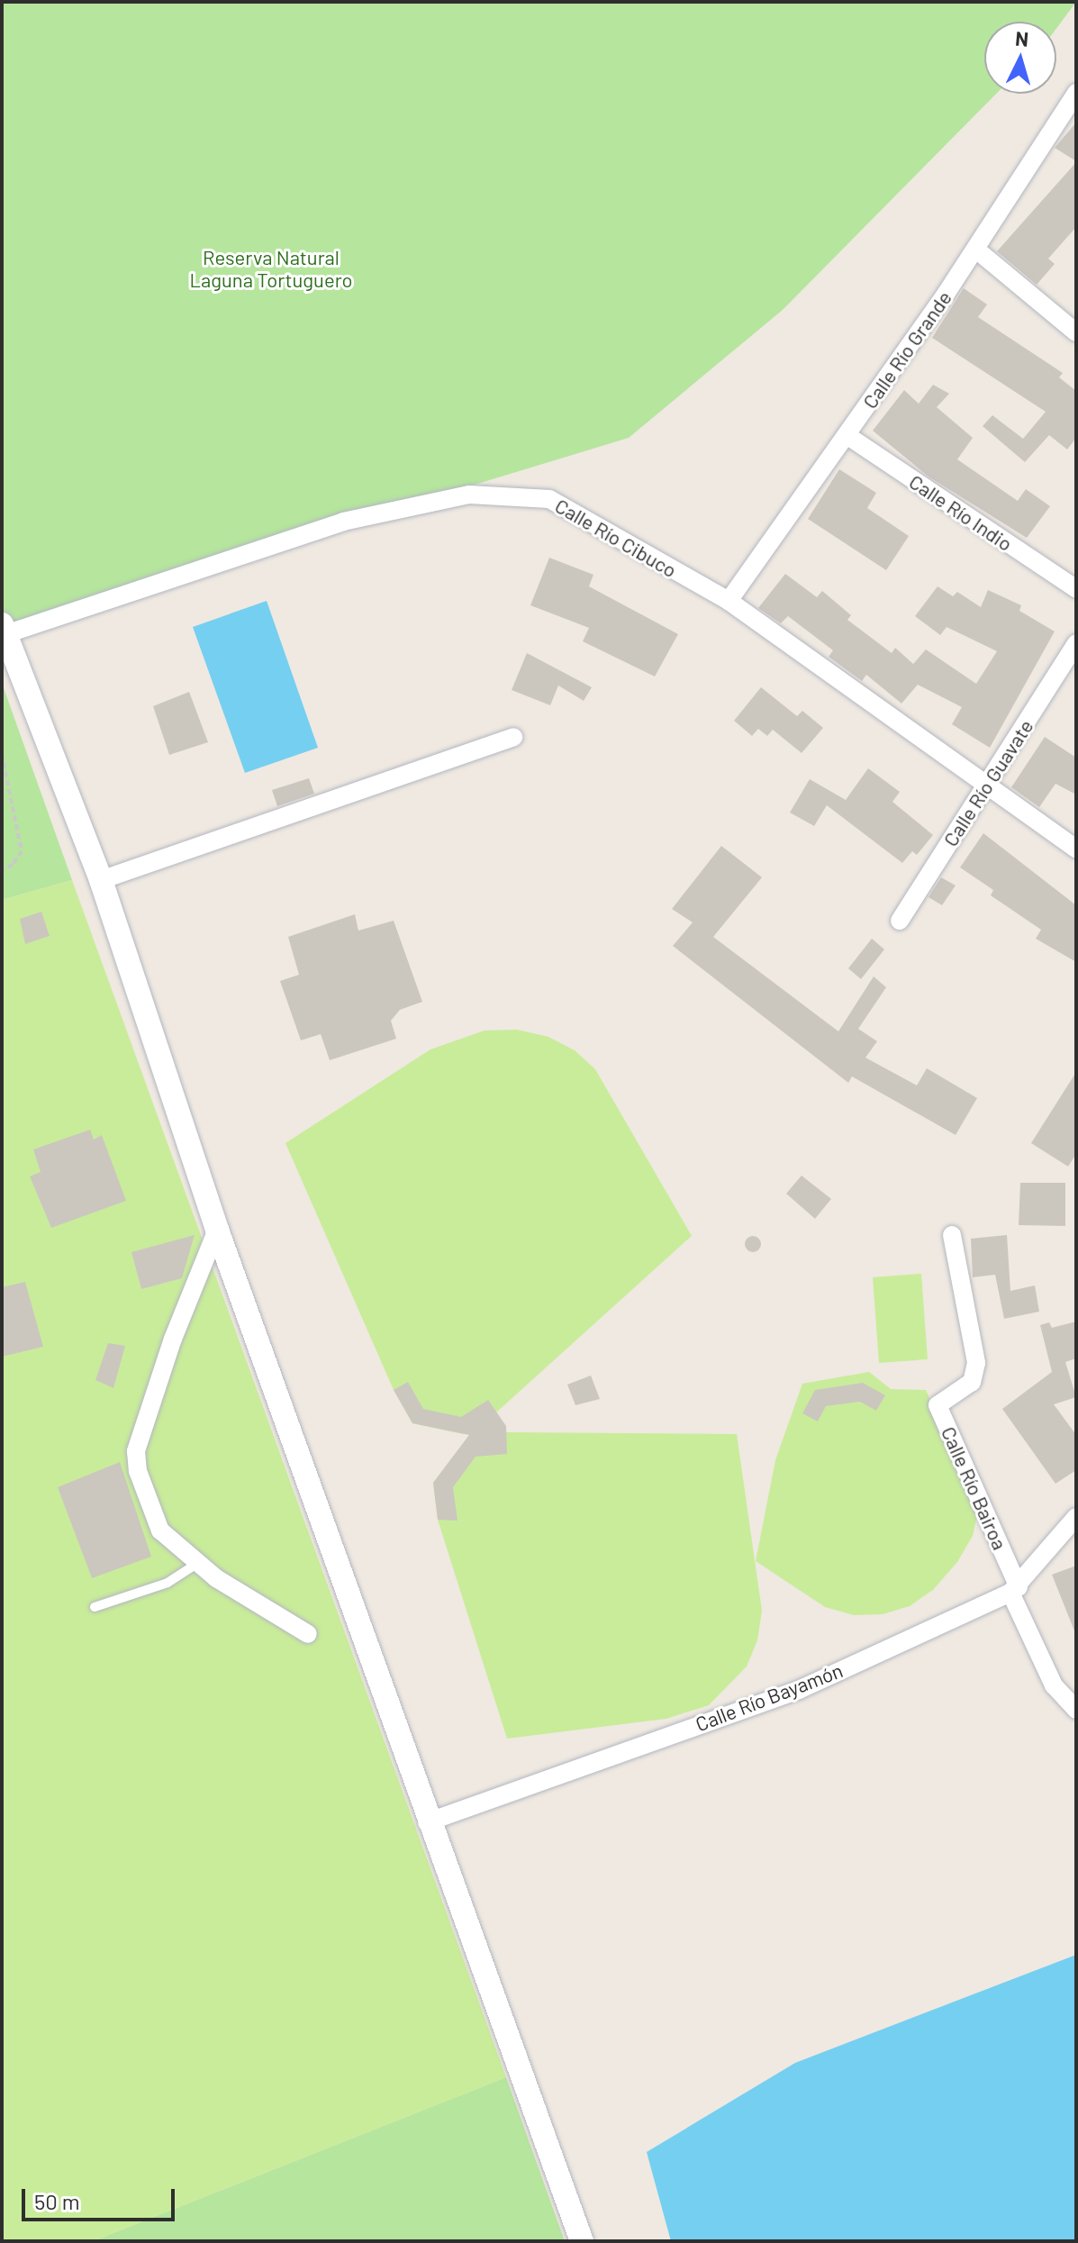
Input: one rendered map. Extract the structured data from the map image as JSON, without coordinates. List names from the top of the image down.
{
  "streets": {
    "street": [
      "Calle Río Grande",
      "Calle Río Indio",
      "Calle Río Cibuco",
      "Calle Río Guavate",
      "Calle Río Bairoa",
      "Calle Río Bayamón"
    ]
  },
  "crossings": [
    ["Calle Río Grande", "Calle Río Indio"],
    ["Calle Río Grande", "Calle Río Cibuco"],
    ["Calle Río Cibuco", "Calle Río Guavate"],
    ["Calle Río Bairoa", "Calle Río Bayamón"]
  ],
  "parks": ["Reserva Natural Laguna Tortuguero"],
  "scale_bar": "50 m",
  "north": "top"
}
